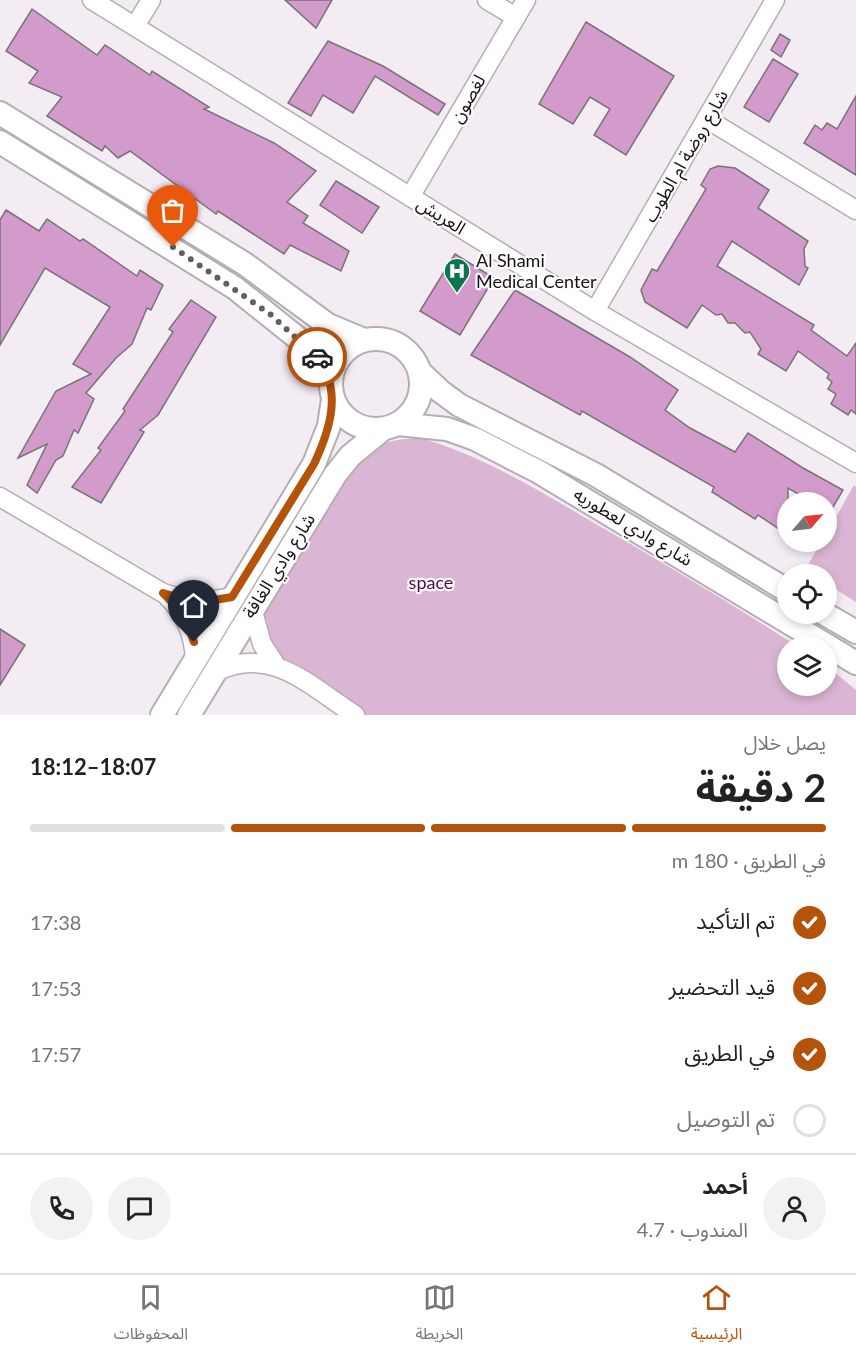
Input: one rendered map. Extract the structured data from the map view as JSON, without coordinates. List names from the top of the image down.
{
  "streets": {
    "street": [
      "لغصون",
      "شارع روضة ام الطوب",
      "العريش",
      "شارع وادي لعطوريه",
      "شارع وادي الغافة"
    ]
  },
  "crossings": [
    ["لغصون", "العريش"],
    ["شارع روضة ام الطوب", "العريش"],
    ["شارع وادي لعطوريه", "شارع وادي الغافة"]
  ],
  "parks": ["space"],
  "places": {
    "hospital": ["Al Shami Medical Center"]
  },
  "north": "top right",
  "page": {
    "heading": ["2 دقيقة", "يصل خلال", "18:07–18:12"],
    "panel": ["أحمد", "المندوب · 4.7"],
    "bar": "في الطريق · 180 m",
    "list": [
      ["تم التأكيد", "17:38"],
      ["قيد التحضير", "17:53"],
      ["في الطريق", "17:57"],
      "تم التوصيل"
    ],
    "tabs": ["الرئيسية", "الخريطة", "المحفوظات"]
  }
}
